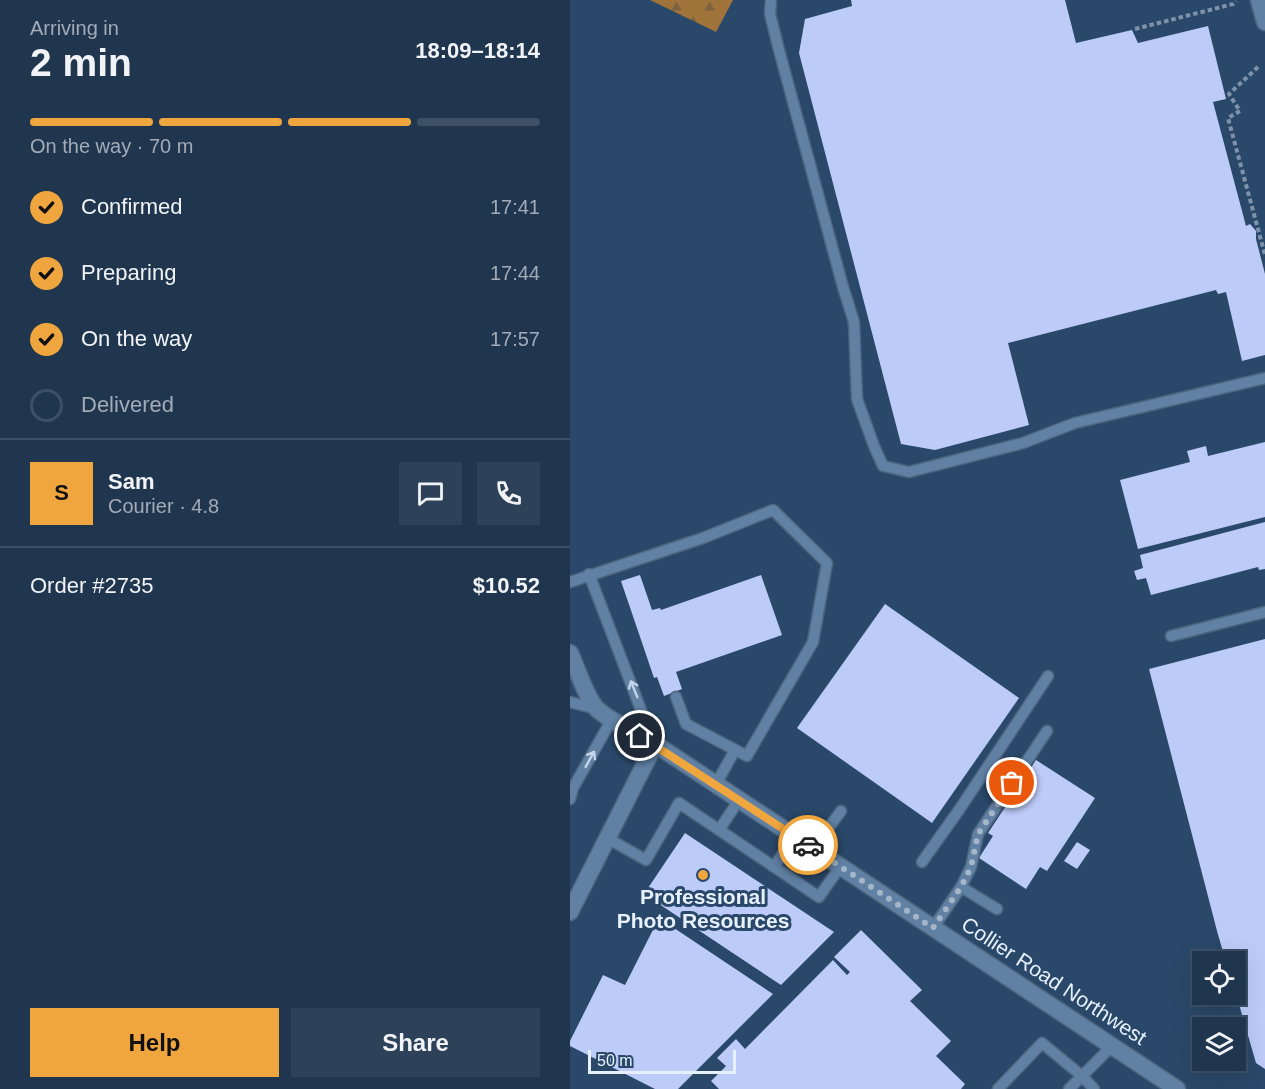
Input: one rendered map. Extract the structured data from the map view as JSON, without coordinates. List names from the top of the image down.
{
  "streets": {
    "street": ["Collier Road Northwest"]
  },
  "places": ["Professional Photo Resources"],
  "scale_bar": "50 m",
  "page": {
    "heading": ["2 min", "Arriving in", "18:09–18:14"],
    "panel": [
      "Sam",
      "Courier · 4.8",
      "Order #2735",
      "$10.52"
    ],
    "bar": "On the way · 70 m",
    "list": [
      ["Confirmed", "17:41"],
      ["Preparing", "17:44"],
      ["On the way", "17:57"],
      "Delivered"
    ],
    "round": "S",
    "buttons": ["Help", "Share"],
    "scale": "50 m"
  }
}
